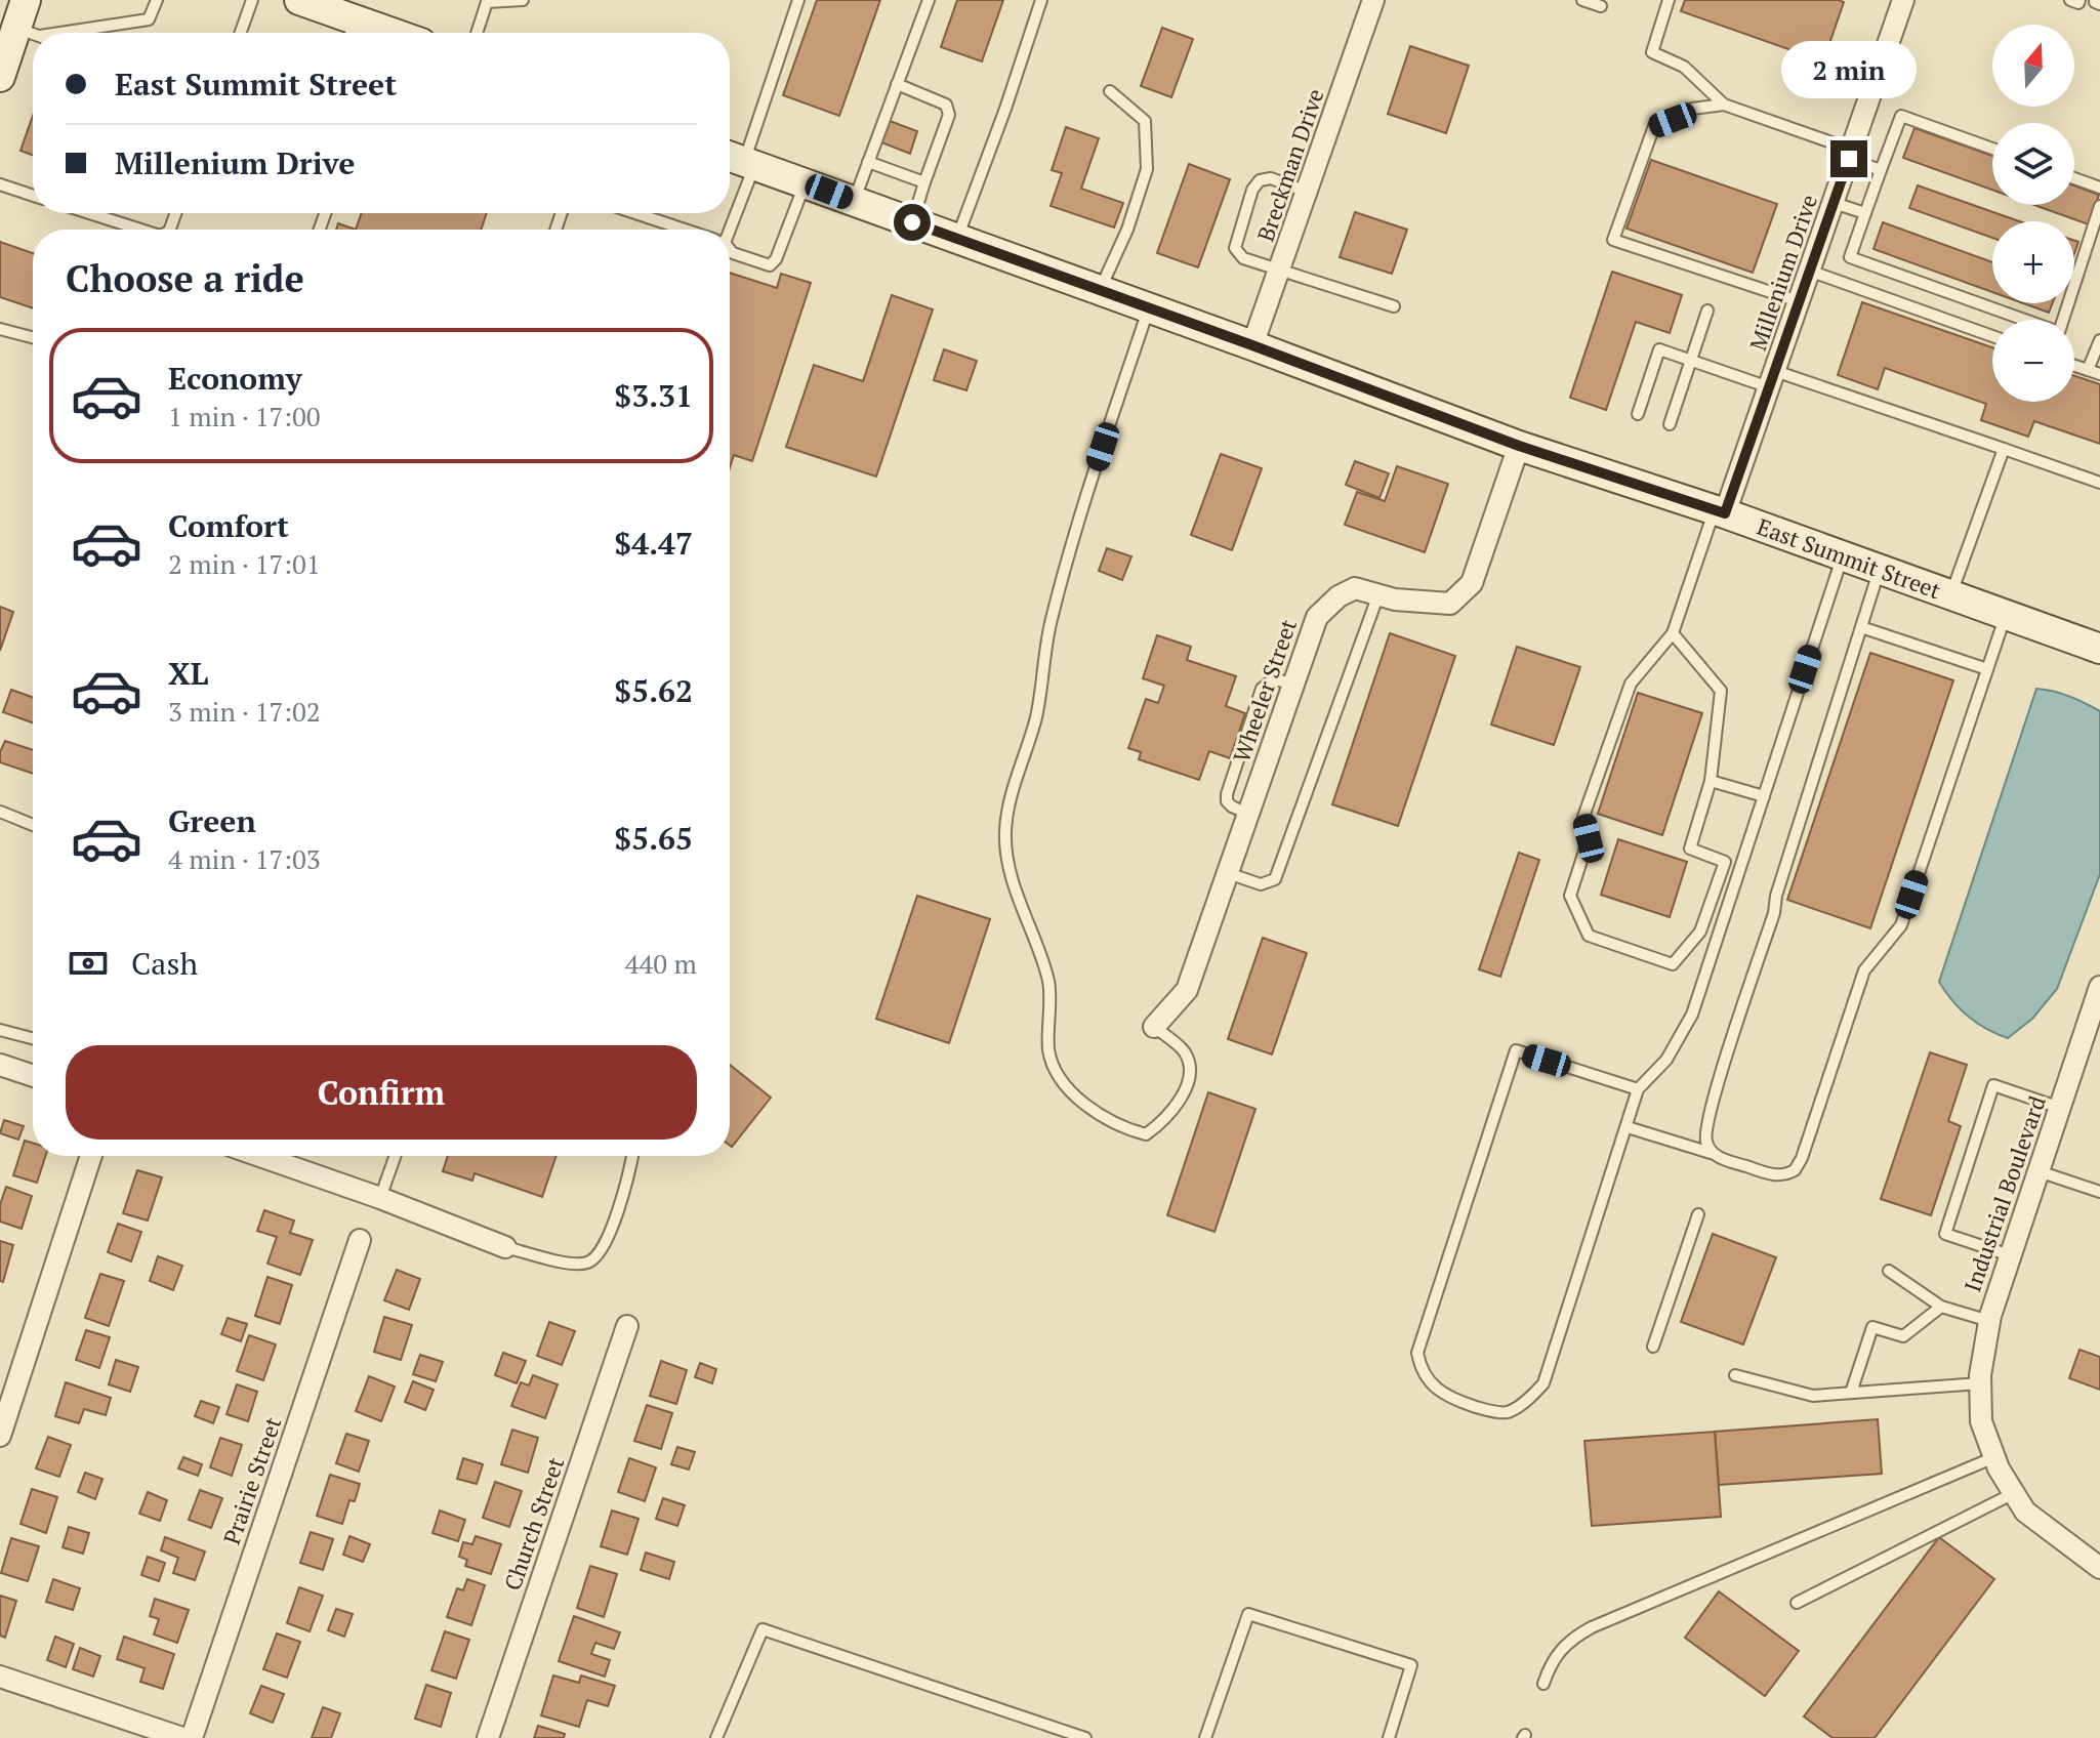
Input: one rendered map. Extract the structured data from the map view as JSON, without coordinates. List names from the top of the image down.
{
  "streets": {
    "street": [
      "Breckman Drive",
      "Millenium Drive",
      "East Summit Street",
      "Wheeler Street",
      "Industrial Boulevard",
      "Prairie Street",
      "Church Street"
    ]
  },
  "crossings": [
    ["Breckman Drive", "East Summit Street"],
    ["Millenium Drive", "East Summit Street"],
    ["East Summit Street", "Wheeler Street"]
  ],
  "north": "top",
  "page": {
    "map_buttons": ["+", "−"],
    "banner": ["East Summit Street", "Millenium Drive"],
    "bubble": "2 min",
    "heading": "Choose a ride",
    "list": [
      {
        "name": "Economy",
        "note": "1 min · 17:00",
        "value": "$3.31"
      },
      {
        "name": "Comfort",
        "note": "2 min · 17:01",
        "value": "$4.47"
      },
      {
        "name": "XL",
        "note": "3 min · 17:02",
        "value": "$5.62"
      },
      {
        "name": "Green",
        "note": "4 min · 17:03",
        "value": "$5.65"
      }
    ],
    "pay": ["Cash", "440 m"],
    "buttons": "Confirm"
  }
}
